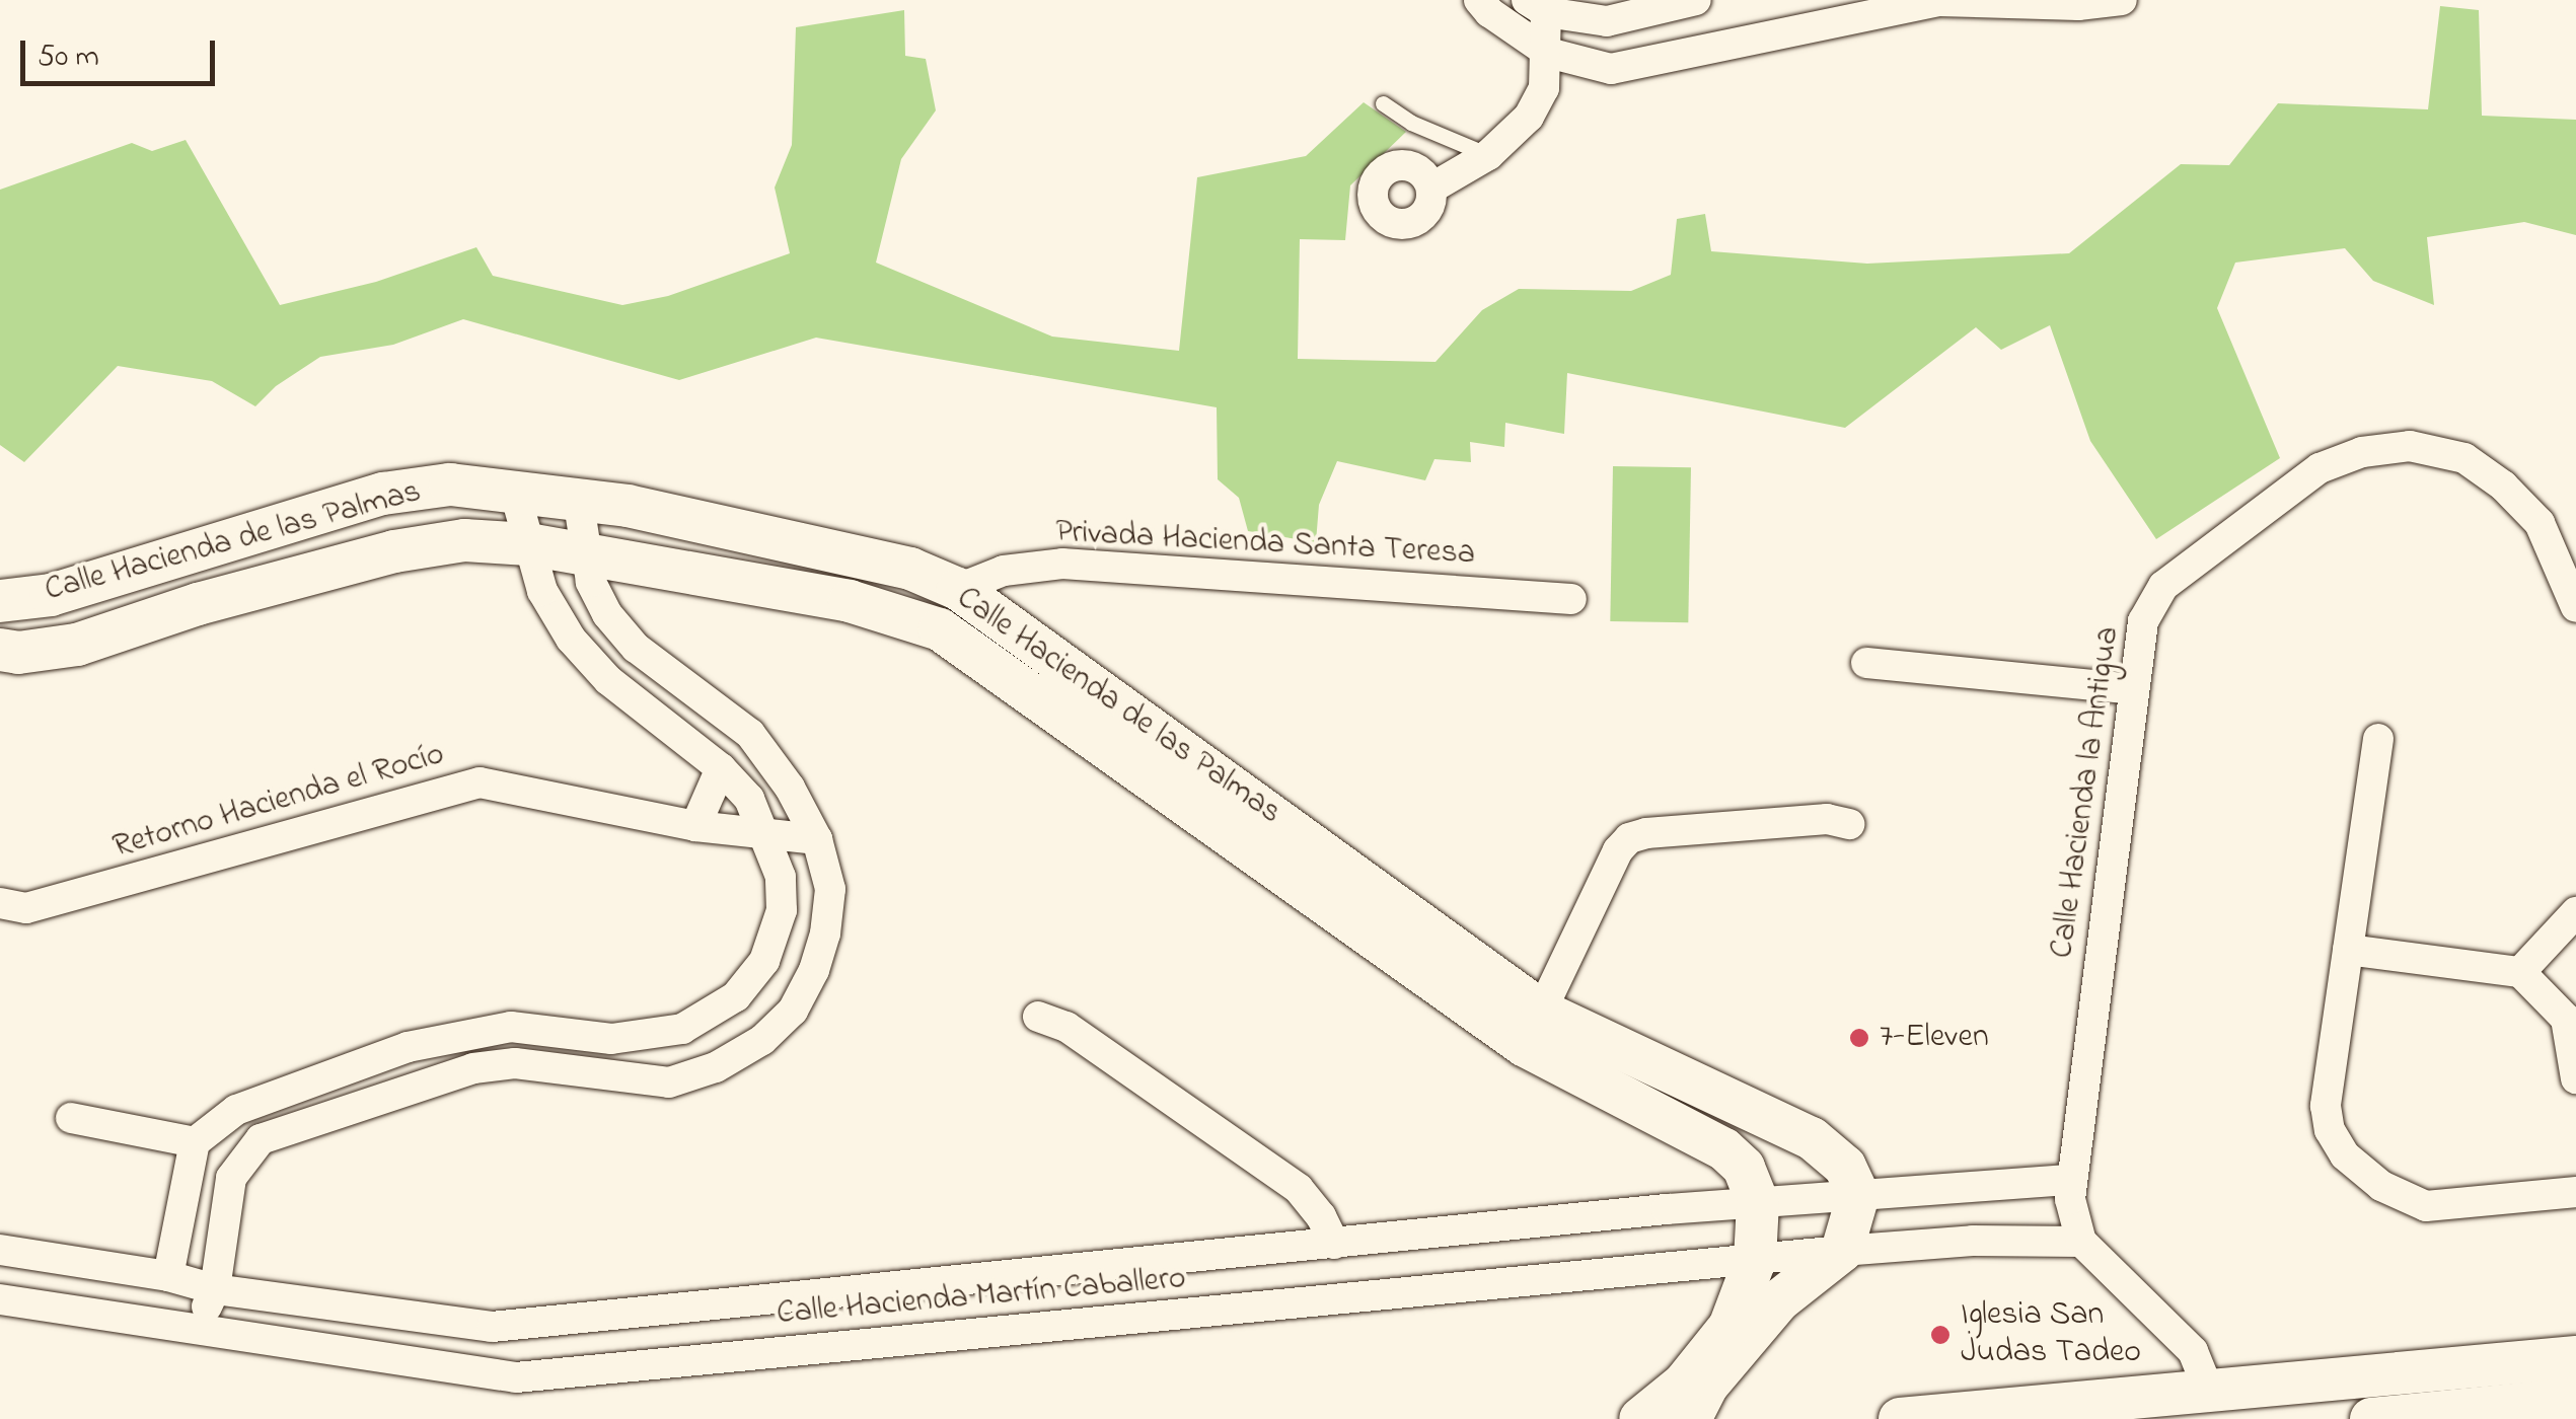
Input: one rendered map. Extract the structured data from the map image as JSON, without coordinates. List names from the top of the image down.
{
  "streets": {
    "main road": ["Calle Hacienda de las Palmas"],
    "street": [
      "Privada Hacienda Santa Teresa",
      "Calle Hacienda la Antigua",
      "Retorno Hacienda el Rocío",
      "Calle Hacienda Martín Caballero"
    ]
  },
  "crossings": [
    ["Calle Hacienda de las Palmas", "Privada Hacienda Santa Teresa"],
    ["Calle Hacienda de las Palmas", "Calle Hacienda Martín Caballero"],
    ["Calle Hacienda la Antigua", "Calle Hacienda Martín Caballero"]
  ],
  "places": ["7-Eleven", "Iglesia San Judas Tadeo"],
  "scale_bar": "50 m"
}
